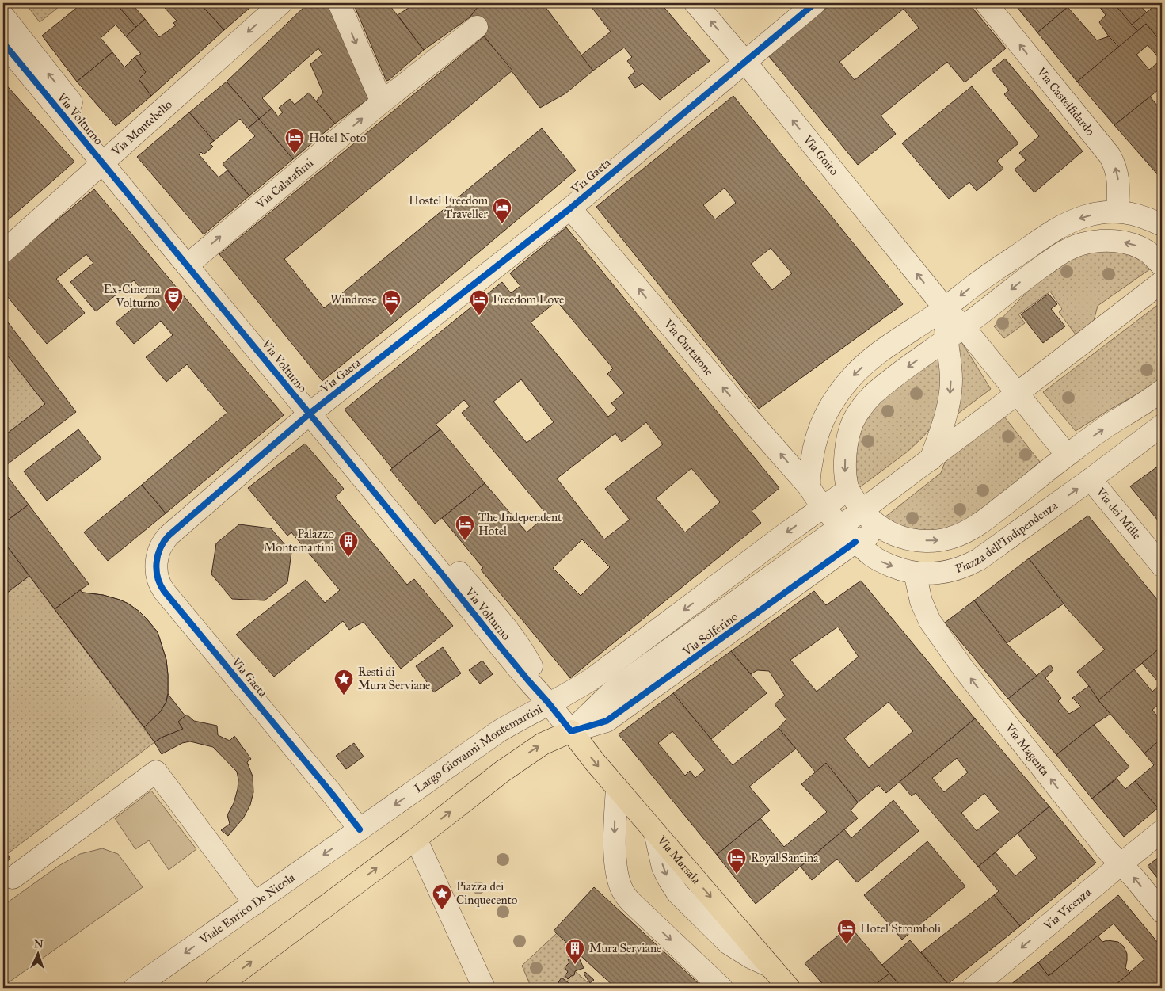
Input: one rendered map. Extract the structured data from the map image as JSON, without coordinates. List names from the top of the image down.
{
  "streets": {
    "main road": ["Via Marsala"],
    "street": [
      "Via Castelfidardo",
      "Via Volturno",
      "Via Montebello",
      "Via Goito",
      "Via Gaeta",
      "Via Calatafimi",
      "Via Curtatone",
      "Via dei Mille",
      "Piazza dell'Indipendenza",
      "Via Solferino",
      "Largo Giovanni Montemartini",
      "Via Magenta",
      "Viale Enrico De Nicola",
      "Via Vicenza"
    ]
  },
  "crossings": [
    ["Via Volturno", "Via Montebello"],
    ["Via Volturno", "Via Gaeta"],
    ["Via Volturno", "Via Calatafimi"],
    ["Via Volturno", "Via Solferino"],
    ["Via Volturno", "Largo Giovanni Montemartini"],
    ["Via Goito", "Via Gaeta"],
    ["Via Gaeta", "Via Curtatone"],
    ["Via Gaeta", "Largo Giovanni Montemartini"],
    ["Via Gaeta", "Viale Enrico De Nicola"],
    ["Via Curtatone", "Piazza dell'Indipendenza"],
    ["Via dei Mille", "Piazza dell'Indipendenza"],
    ["Piazza dell'Indipendenza", "Via Solferino"],
    ["Piazza dell'Indipendenza", "Via Magenta"],
    ["Via Solferino", "Largo Giovanni Montemartini"],
    ["Via Solferino", "Via Marsala"],
    ["Largo Giovanni Montemartini", "Via Marsala"],
    ["Largo Giovanni Montemartini", "Viale Enrico De Nicola"],
    ["Via Magenta", "Via Vicenza"]
  ],
  "one_way": [
    "Via Castelfidardo",
    "Via Montebello",
    "Via Goito",
    "Via Calatafimi",
    "Via Curtatone",
    "Largo Giovanni Montemartini",
    "Via Magenta",
    "Via Marsala",
    "Viale Enrico De Nicola",
    "Via Vicenza"
  ],
  "places": {
    "hotel": [
      "Hotel Noto",
      "Hostel Freedom Traveller",
      "Windrose",
      "Freedom Love",
      "The Independent Hotel",
      "Royal Santina",
      "Hotel Stromboli"
    ],
    "theatre": ["Ex-Cinema Volturno"],
    "building": ["Palazzo Montemartini", "Mura Serviane"],
    "place": ["Resti di Mura Serviane", "Piazza dei Cinquecento"]
  },
  "north": "top"
}
